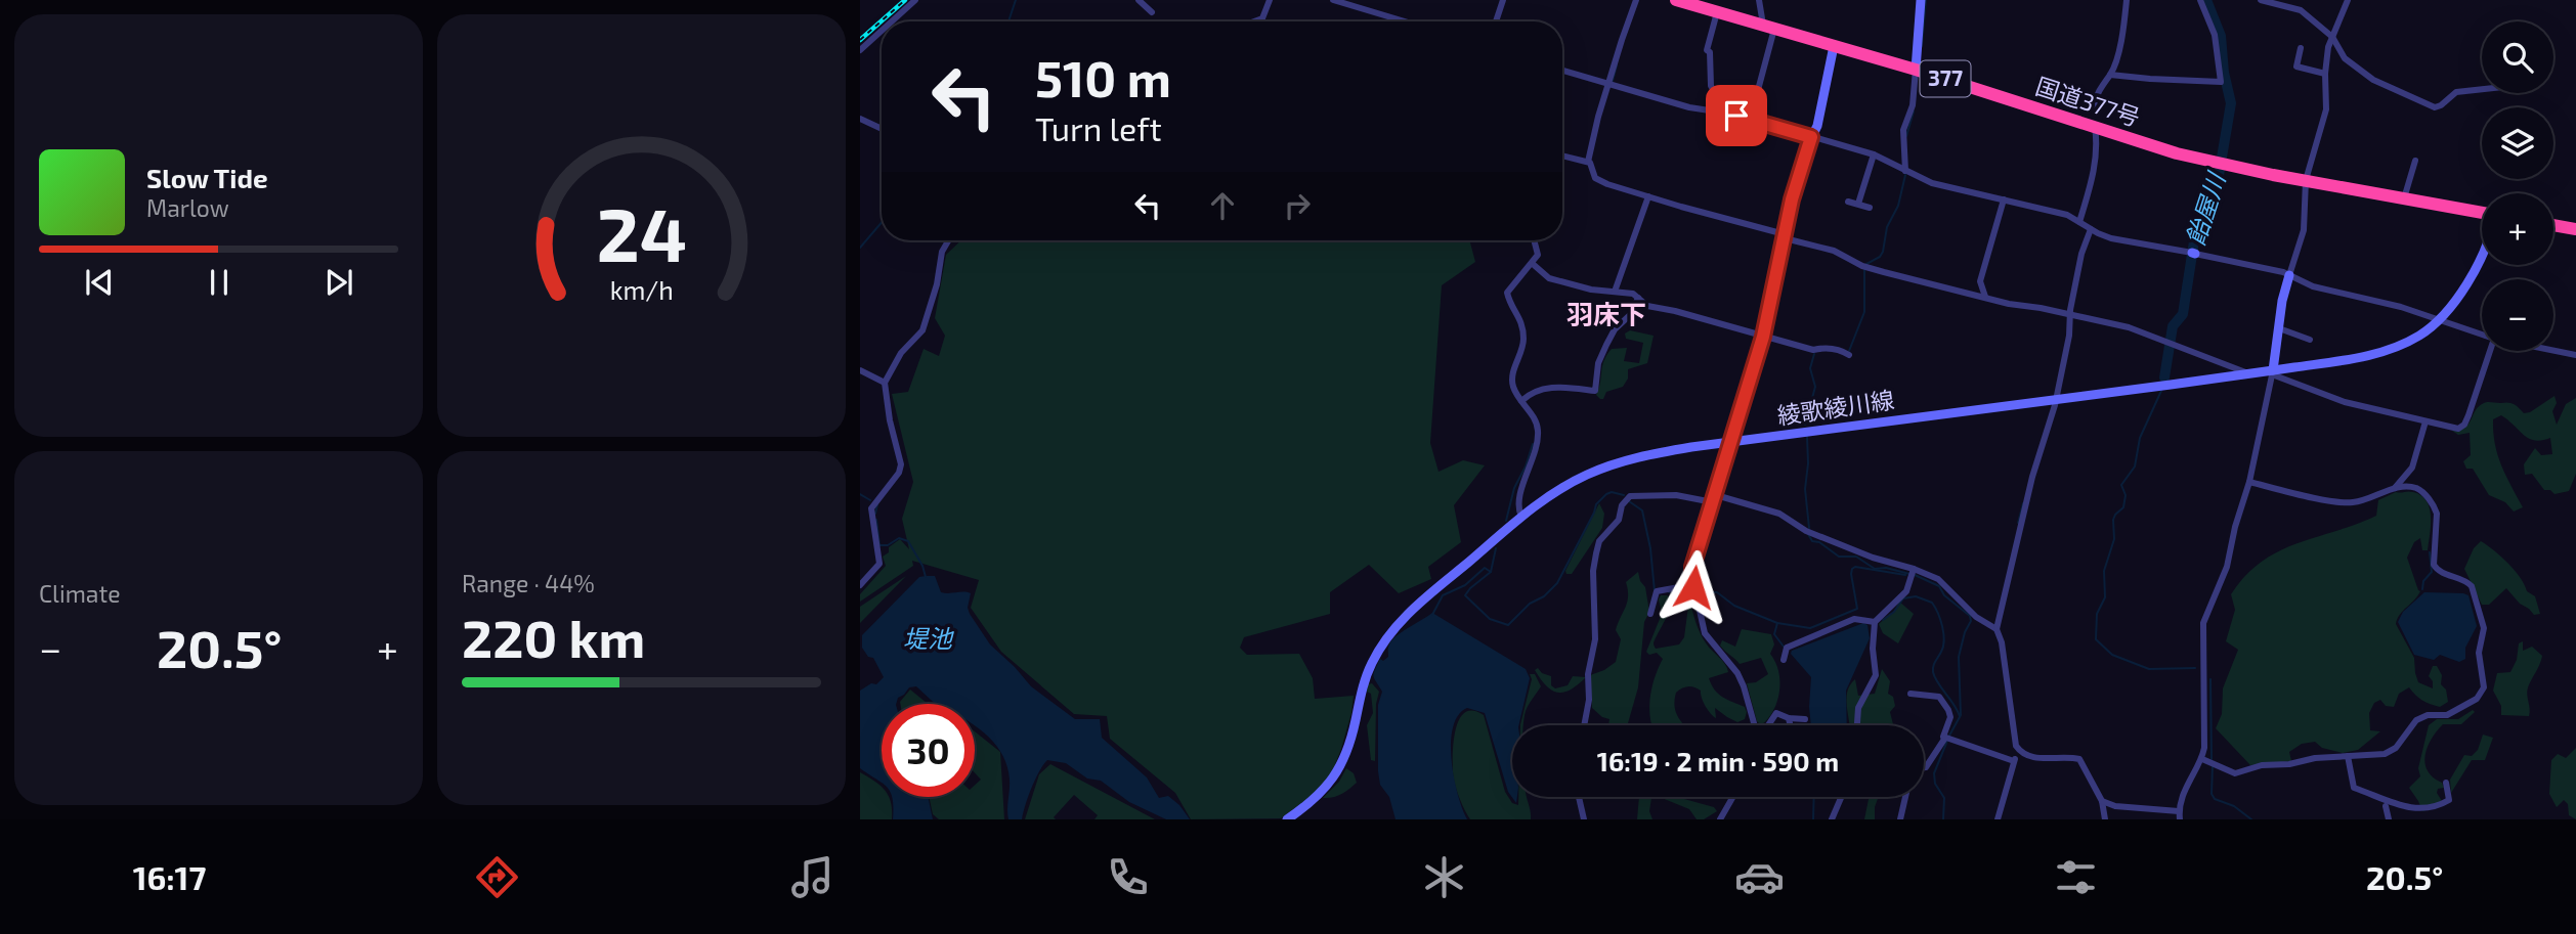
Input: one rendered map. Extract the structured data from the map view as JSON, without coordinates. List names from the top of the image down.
{
  "streets": {
    "highway": ["377", "国道377号"],
    "main road": ["綾歌綾川線"]
  },
  "districts": ["羽床下"],
  "water": ["飴屋川", "堤池"],
  "page": {
    "map_buttons": ["+", "−"],
    "turn": ["510 m", "Turn left"],
    "song": ["Slow Tide", "Marlow"],
    "tile": [
      "Climate",
      ["Range · 44%", "220 km"]
    ],
    "heat": ["−", "20.5°", "+"],
    "limit": "30",
    "trip": "16:19 · 2 min · 590 m",
    "tabs": ["16:17", "20.5°"],
    "gauge": ["24", "km/h"]
  }
}
